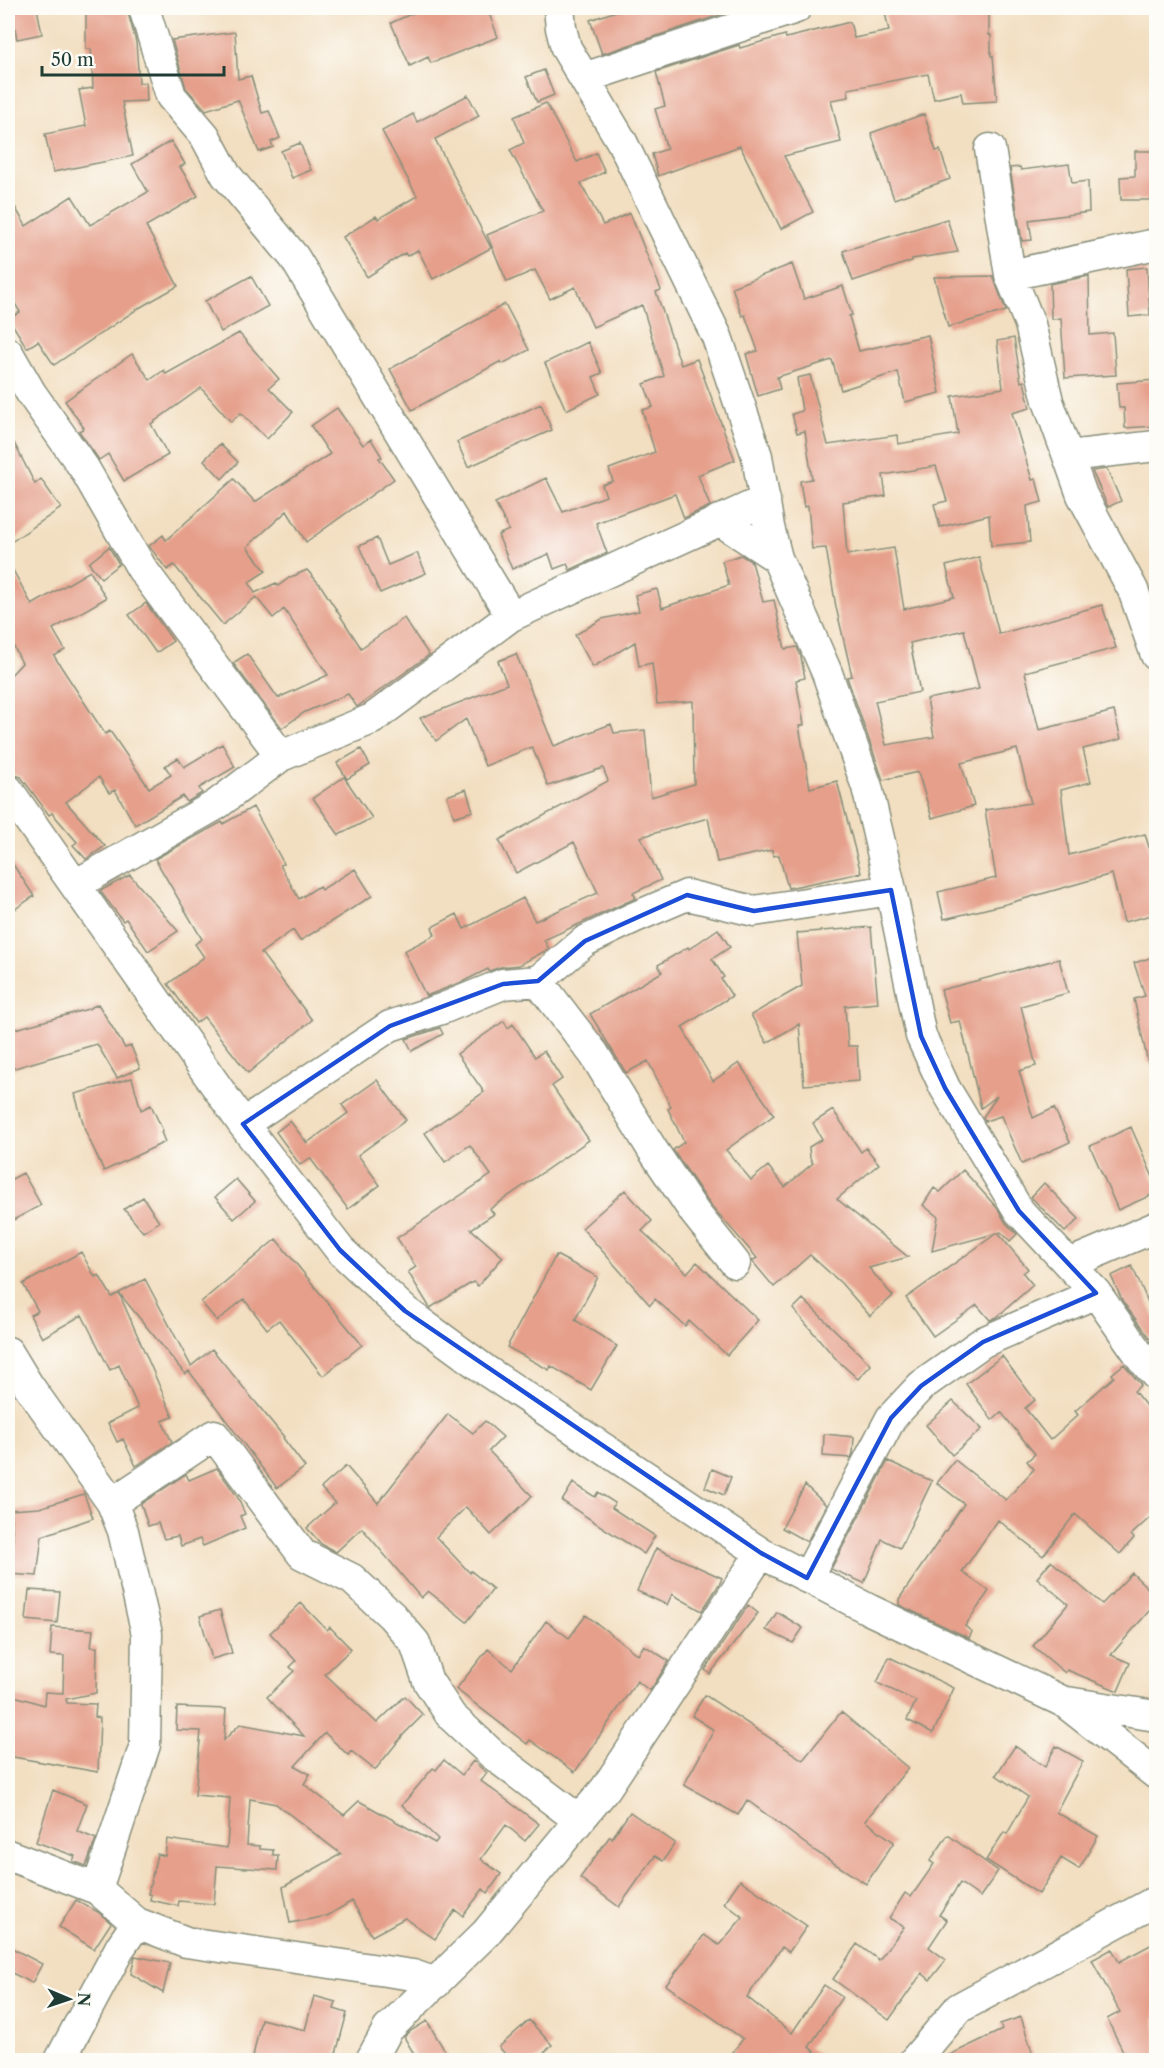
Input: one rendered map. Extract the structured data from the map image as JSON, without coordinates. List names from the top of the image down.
{
  "scale_bar": "50 m",
  "north": "right"
}
